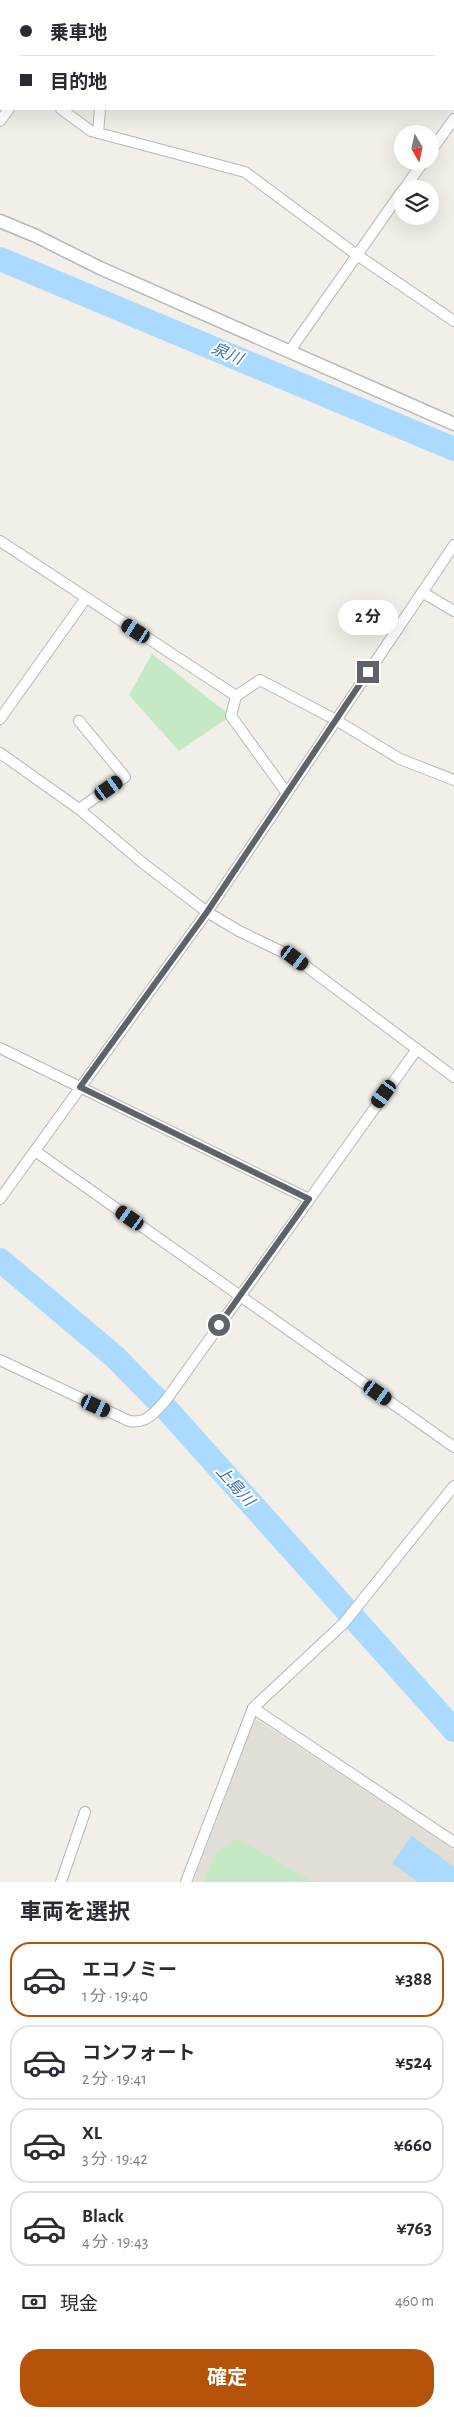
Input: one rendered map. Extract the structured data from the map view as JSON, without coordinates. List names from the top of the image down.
{
  "water": ["泉川", "上島川"],
  "north": "bottom",
  "page": {
    "banner": ["乗車地", "目的地"],
    "bubble": "2 分",
    "heading": "車両を選択",
    "list": [
      {
        "name": "エコノミー",
        "note": "1 分 · 19:40",
        "value": "¥388"
      },
      {
        "name": "コンフォート",
        "note": "2 分 · 19:41",
        "value": "¥524"
      },
      {
        "name": "XL",
        "note": "3 分 · 19:42",
        "value": "¥660"
      },
      {
        "name": "Black",
        "note": "4 分 · 19:43",
        "value": "¥763"
      }
    ],
    "pay": ["現金", "460 m"],
    "buttons": "確定"
  }
}
